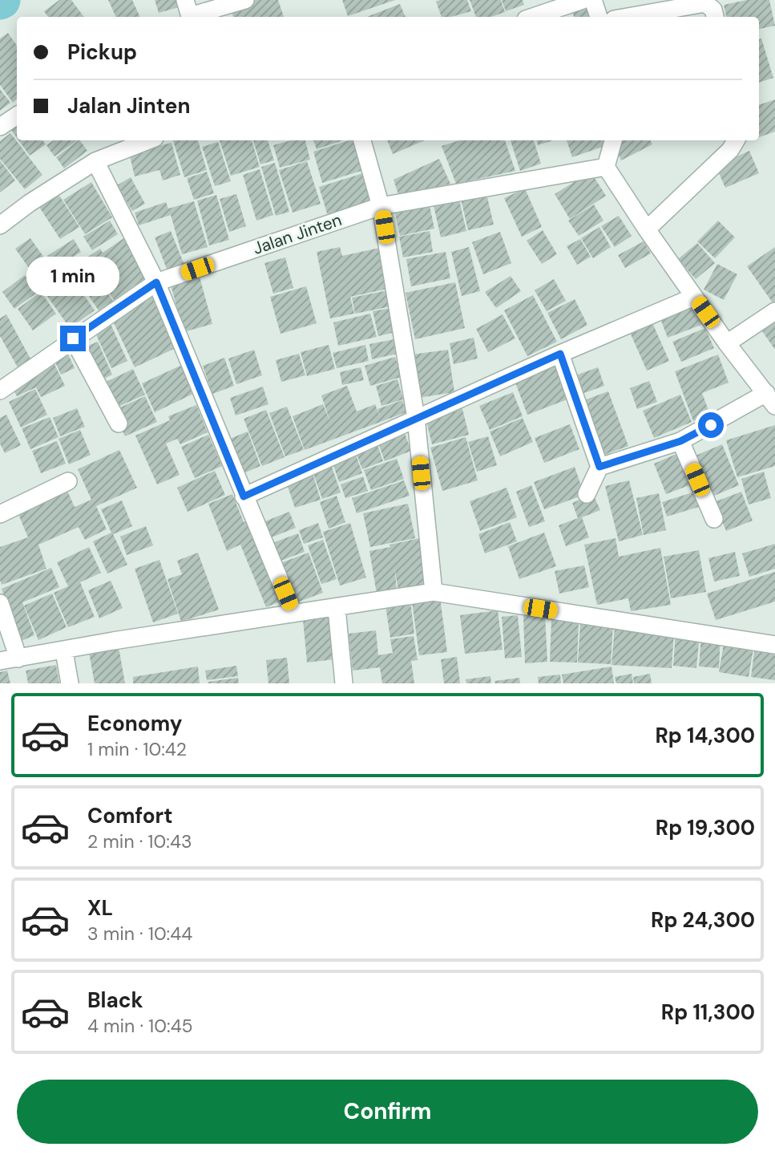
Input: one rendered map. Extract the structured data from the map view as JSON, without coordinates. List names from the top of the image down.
{
  "streets": {
    "street": ["Jalan Jinten"]
  },
  "page": {
    "banner": ["Pickup", "Jalan Jinten"],
    "bubble": "1 min",
    "list": [
      {
        "name": "Economy",
        "note": "1 min · 10:42",
        "value": "Rp 14,300"
      },
      {
        "name": "Comfort",
        "note": "2 min · 10:43",
        "value": "Rp 19,300"
      },
      {
        "name": "XL",
        "note": "3 min · 10:44",
        "value": "Rp 24,300"
      },
      {
        "name": "Black",
        "note": "4 min · 10:45",
        "value": "Rp 11,300"
      }
    ],
    "buttons": "Confirm"
  }
}
